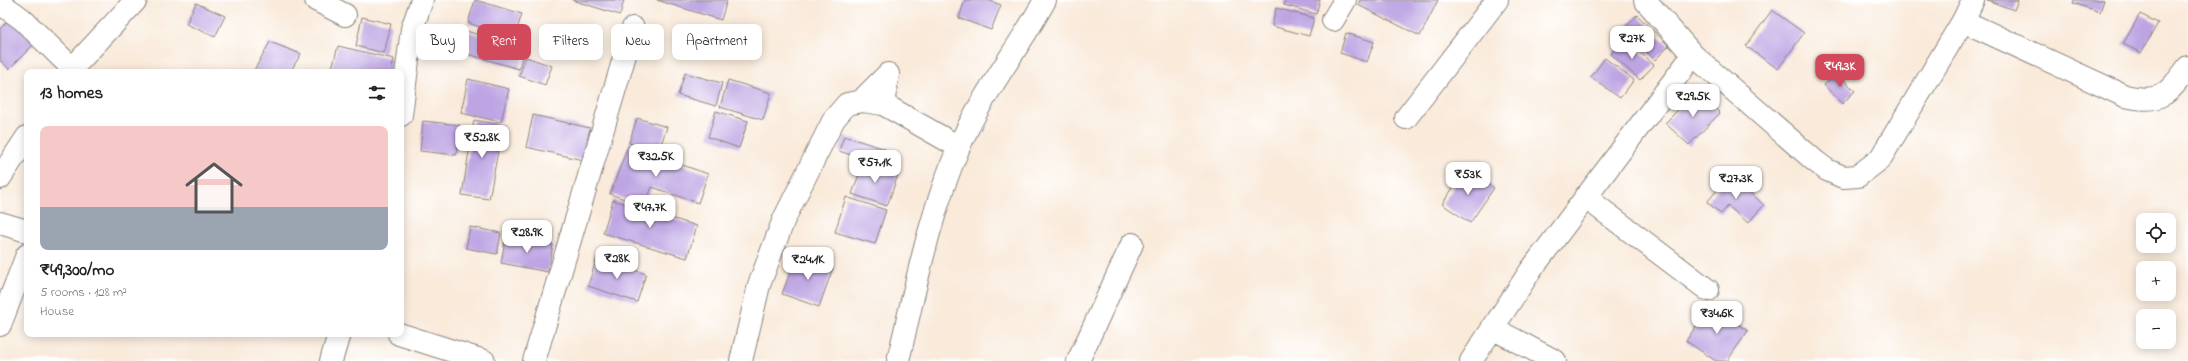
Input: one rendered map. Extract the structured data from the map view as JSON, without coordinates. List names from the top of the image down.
{
  "page": {
    "chip": [
      "Buy",
      "Rent",
      "Filters",
      "New",
      "Apartment"
    ],
    "price": [
      "₹27K",
      "₹49.3K",
      "₹29.5K",
      "₹52.8K",
      "₹32.5K",
      "₹57.1K",
      "₹53K",
      "₹27.3K",
      "₹47.7K",
      "₹28.9K",
      "₹28K",
      "₹24.1K",
      "₹34.6K"
    ],
    "heading": "13 homes",
    "list": [
      {
        "name": "₹49,300/mo",
        "note": "5 rooms · 128 m² · House"
      }
    ],
    "map_buttons": ["+", "−"]
  }
}
